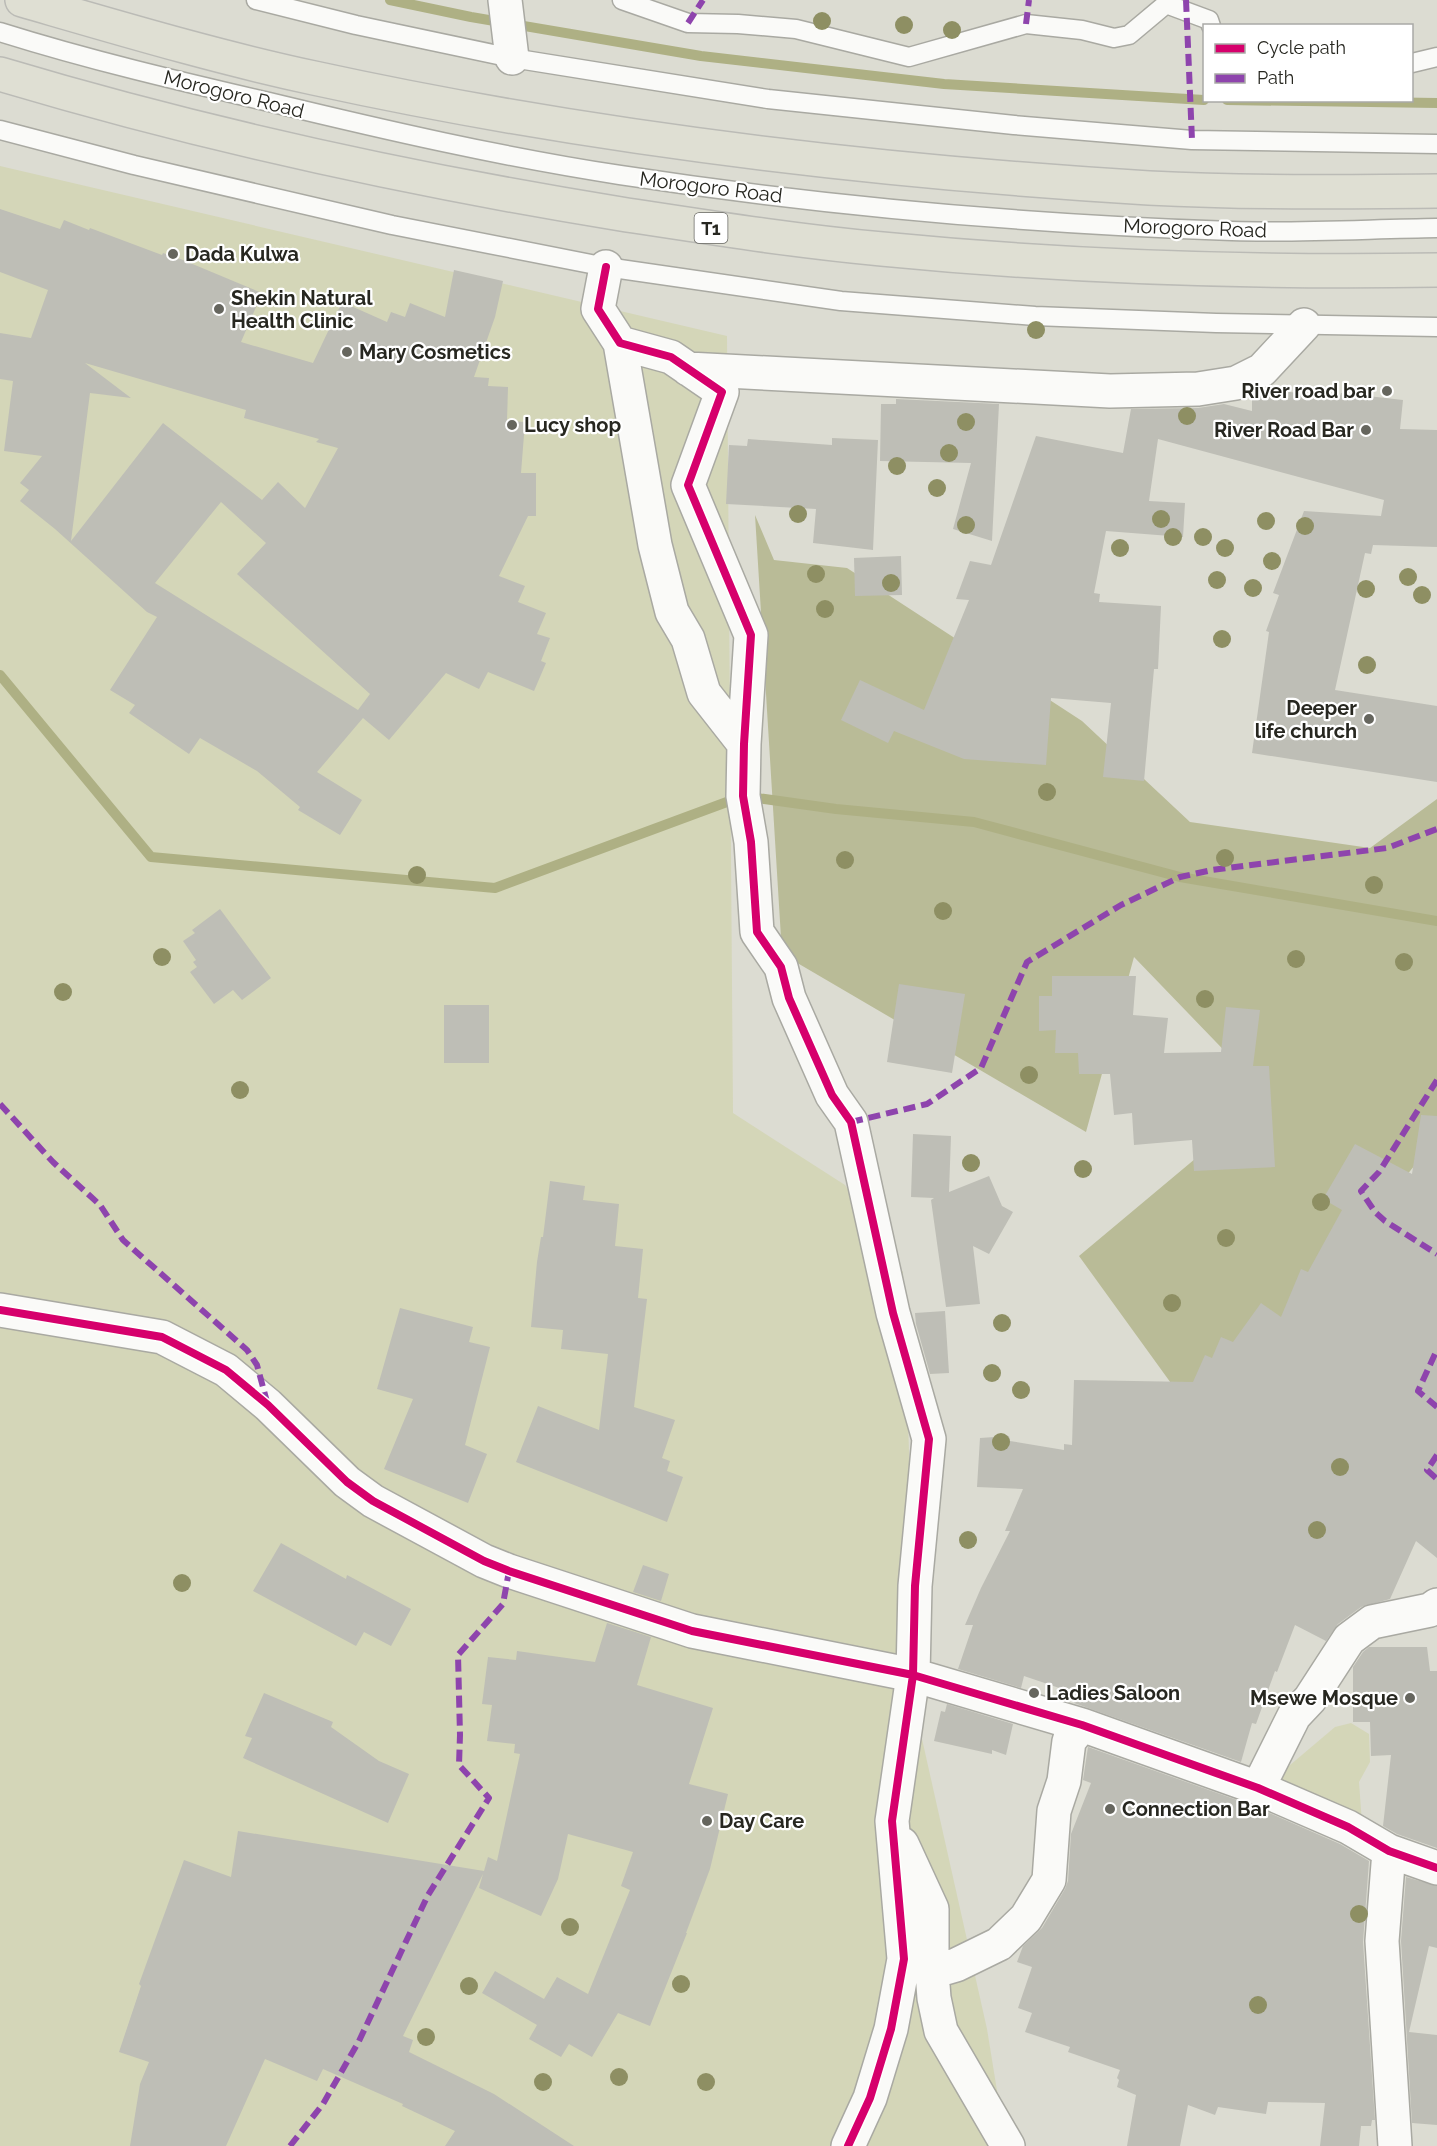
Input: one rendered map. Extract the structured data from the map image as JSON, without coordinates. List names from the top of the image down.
{
  "streets": {
    "highway": ["Morogoro Road", "T1"]
  },
  "places": [
    "Dada Kulwa",
    "Shekin Natural Health Clinic",
    "Mary Cosmetics",
    "River road bar",
    "Lucy shop",
    "River Road Bar",
    "Deeper life church",
    "Ladies Saloon",
    "Msewe Mosque",
    "Connection Bar",
    "Day Care"
  ],
  "legend": ["Cycle path", "Path"]
}
